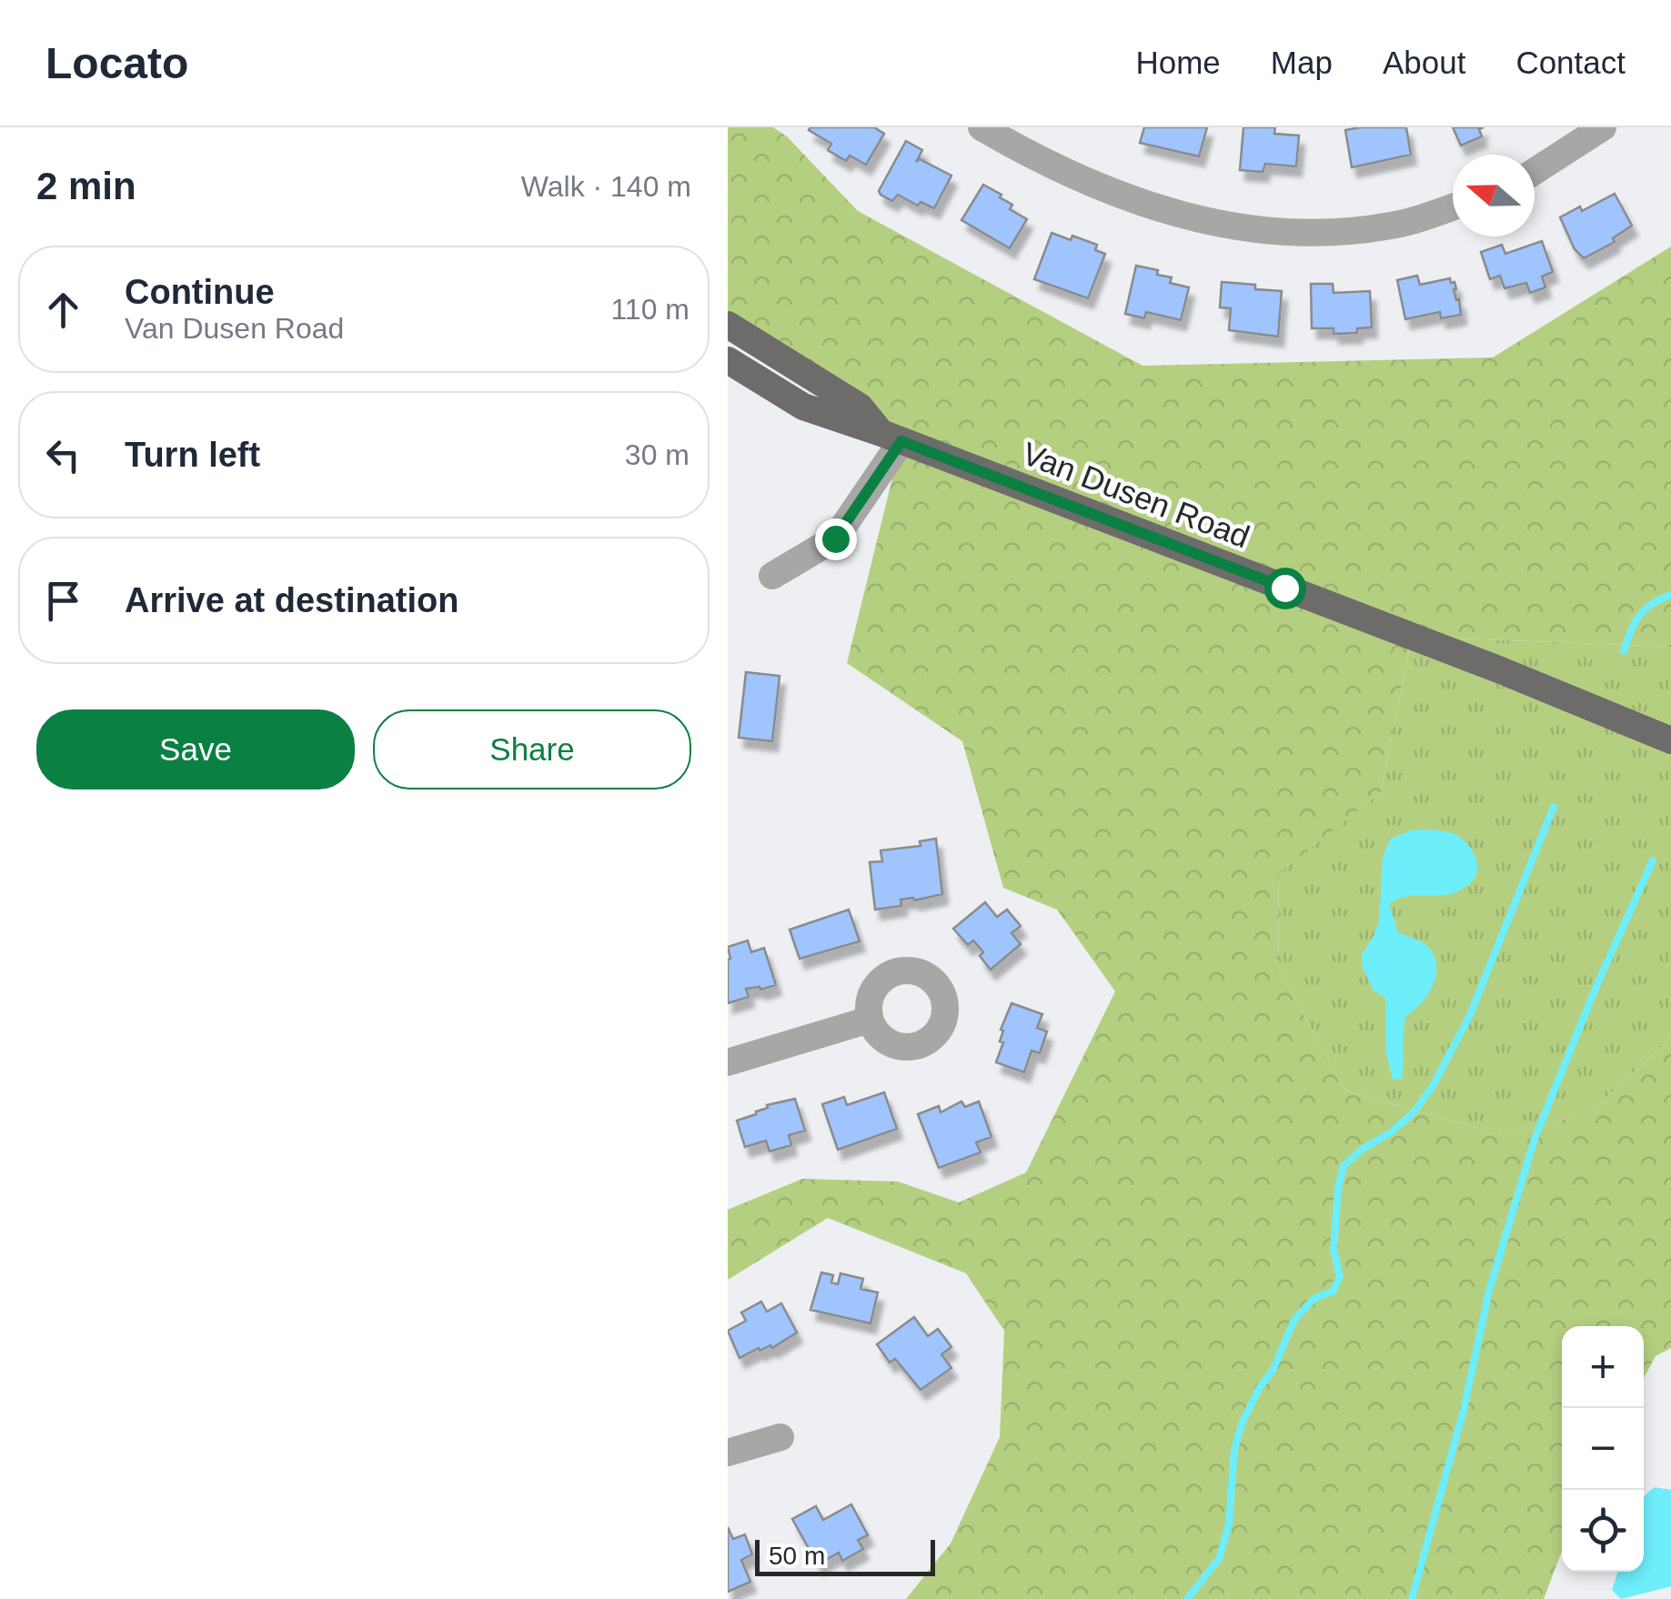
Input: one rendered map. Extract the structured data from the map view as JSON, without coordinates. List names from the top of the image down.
{
  "streets": {
    "main road": ["Van Dusen Road"]
  },
  "scale_bar": "50 m",
  "north": "left",
  "page": {
    "header": "Locato",
    "nav": [
      "Home",
      "Map",
      "About",
      "Contact"
    ],
    "heading": ["2 min", "Walk · 140 m"],
    "list": [
      ["Continue", "Van Dusen Road", "110 m"],
      ["Turn left", "30 m"],
      "Arrive at destination"
    ],
    "buttons": ["Save", "Share"],
    "map_buttons": ["+", "−"],
    "scale": "50 m"
  }
}
